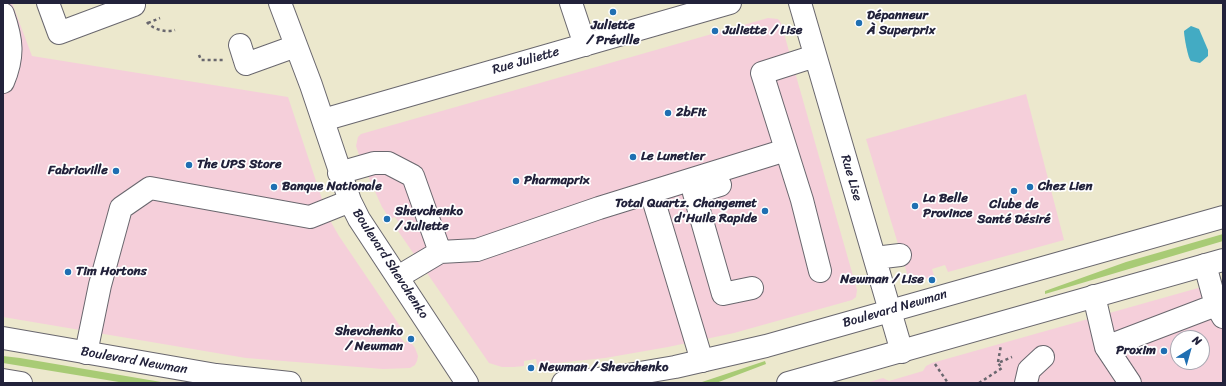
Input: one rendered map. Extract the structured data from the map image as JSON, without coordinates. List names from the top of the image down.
{
  "streets": {
    "main road": [
      "Rue Juliette",
      "Rue Lise",
      "Boulevard Shevchenko",
      "Boulevard Newman"
    ]
  },
  "crossings": [
    ["Rue Juliette", "Boulevard Shevchenko"],
    ["Rue Lise", "Boulevard Newman"]
  ],
  "places": [
    "Juliette / Préville",
    "Dépanneur À Superprix",
    "Juliette / Lise",
    "2bFit",
    "Le Lunetier",
    "The UPS Store",
    "Fabricville",
    "Pharmaprix",
    "Banque Nationale",
    "Chez Lien",
    "Clube de Santé Désiré",
    "La Belle Province",
    "Total Quartz. Changemet d'Huile Rapide",
    "Shevchenko / Juliette",
    "Tim Hortons",
    "Newman / Lise",
    "Shevchenko / Newman",
    "Proxim",
    "Newman / Shevchenko"
  ],
  "north": "top right"
}
